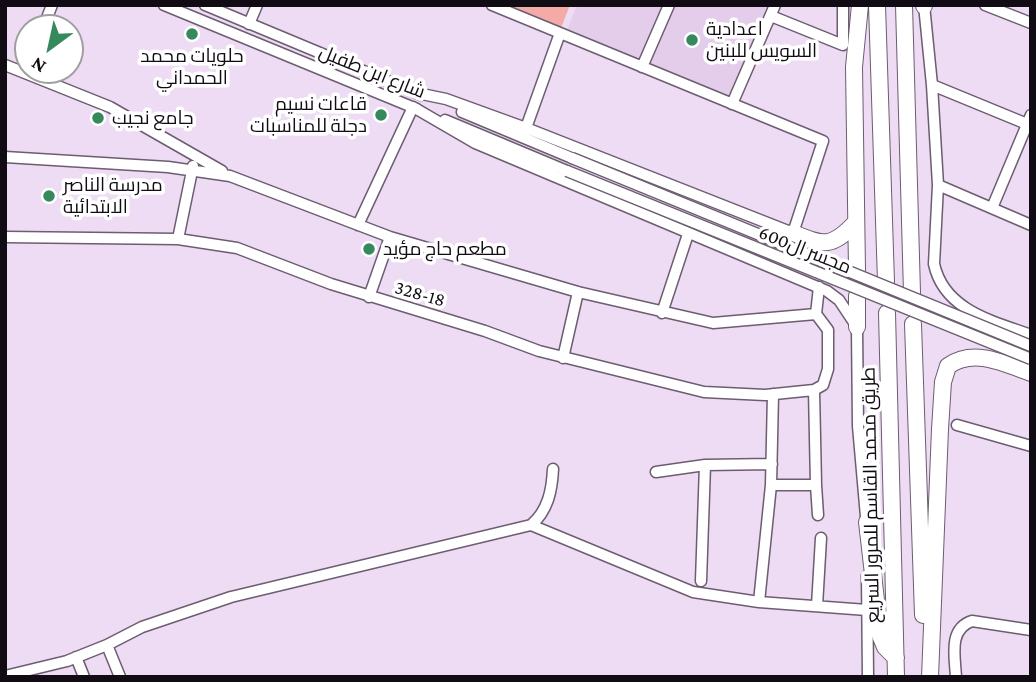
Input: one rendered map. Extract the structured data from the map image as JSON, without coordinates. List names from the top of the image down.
{
  "streets": {
    "highway": ["طريق محمد القاسم للمرور السريع"],
    "street": ["شارع ابن طفيل", "مجسر ال600", "328-18"]
  },
  "crossings": [
    ["شارع ابن طفيل", "مجسر ال600"]
  ],
  "places": [
    "حلويات محمد الحمداني",
    "اعدادية السويس للبنين",
    "قاعات نسيم دجلة للمناسبات",
    "جامع نجيب",
    "مدرسة الناصر الابتدائية",
    "مطعم حاج مؤيد"
  ],
  "north": "bottom left"
}
